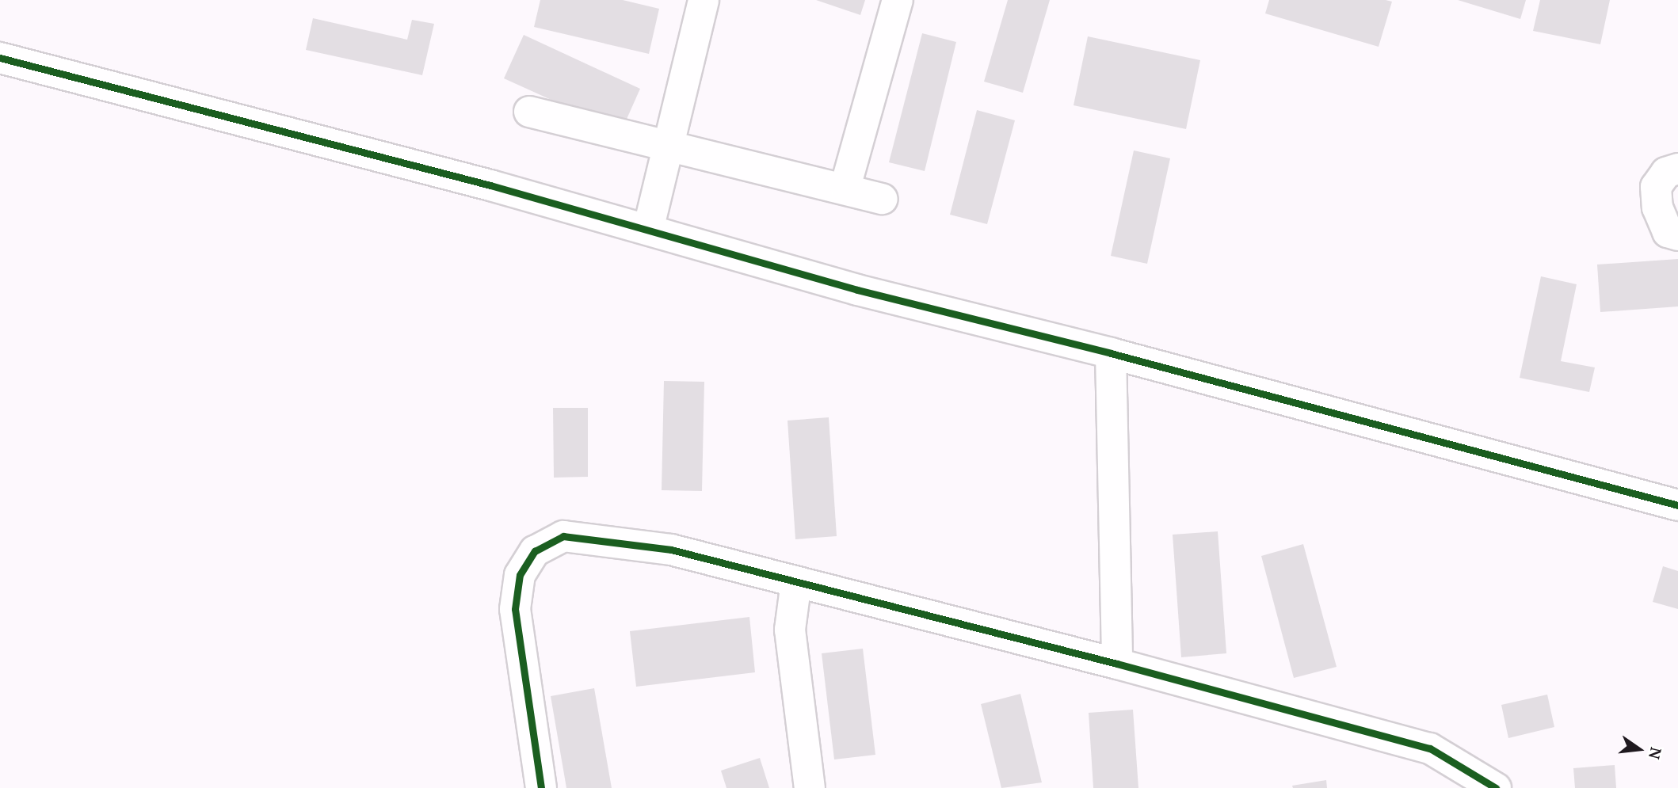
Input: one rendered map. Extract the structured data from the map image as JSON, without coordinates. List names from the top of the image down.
{
  "north": "right"
}
